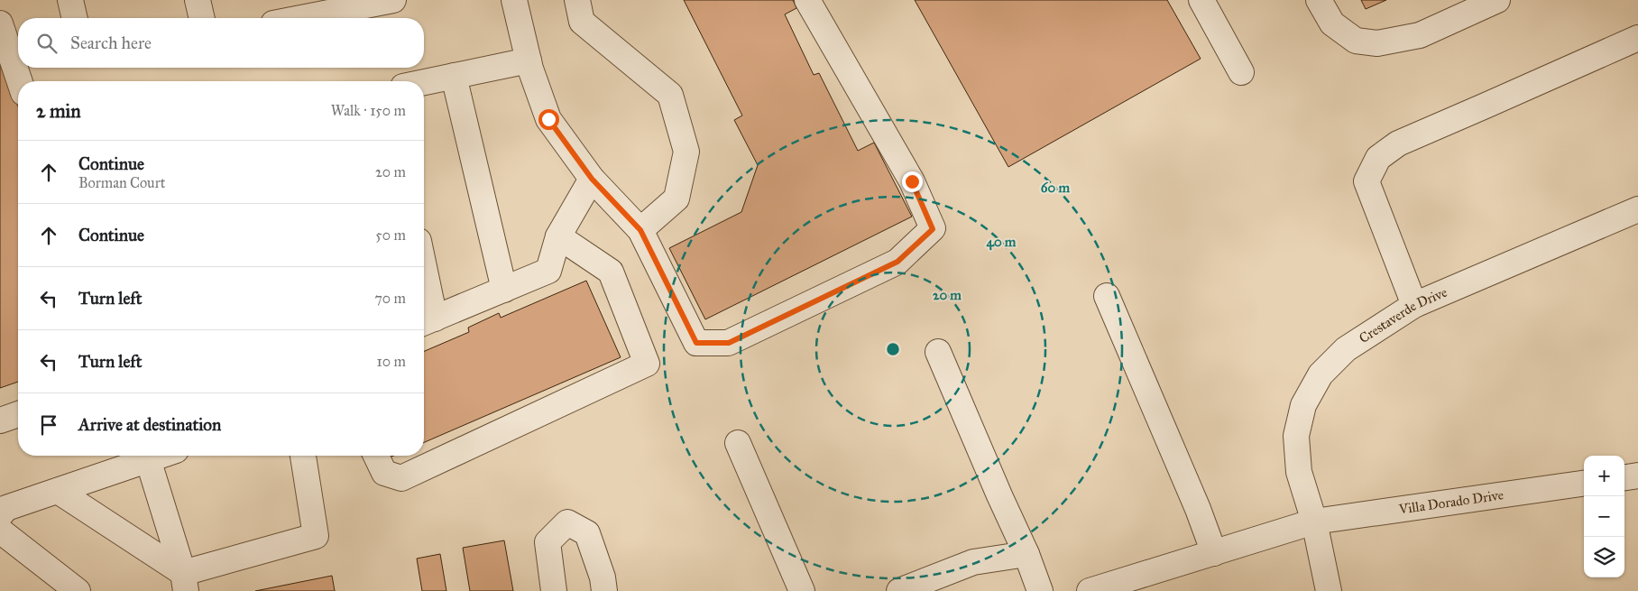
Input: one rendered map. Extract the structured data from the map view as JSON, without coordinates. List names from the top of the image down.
{
  "streets": {
    "street": ["Crestaverde Drive", "Villa Dorado Drive"]
  },
  "crossings": [
    ["Crestaverde Drive", "Villa Dorado Drive"]
  ],
  "page": {
    "search": "Search here",
    "heading": ["2 min", "Walk · 150 m"],
    "list": [
      ["Continue", "Borman Court", "20 m"],
      ["Continue", "50 m"],
      ["Turn left", "70 m"],
      ["Turn left", "10 m"],
      "Arrive at destination"
    ],
    "map_buttons": ["+", "−"]
  },
  "rings": ["60 m", "40 m", "20 m"]
}
